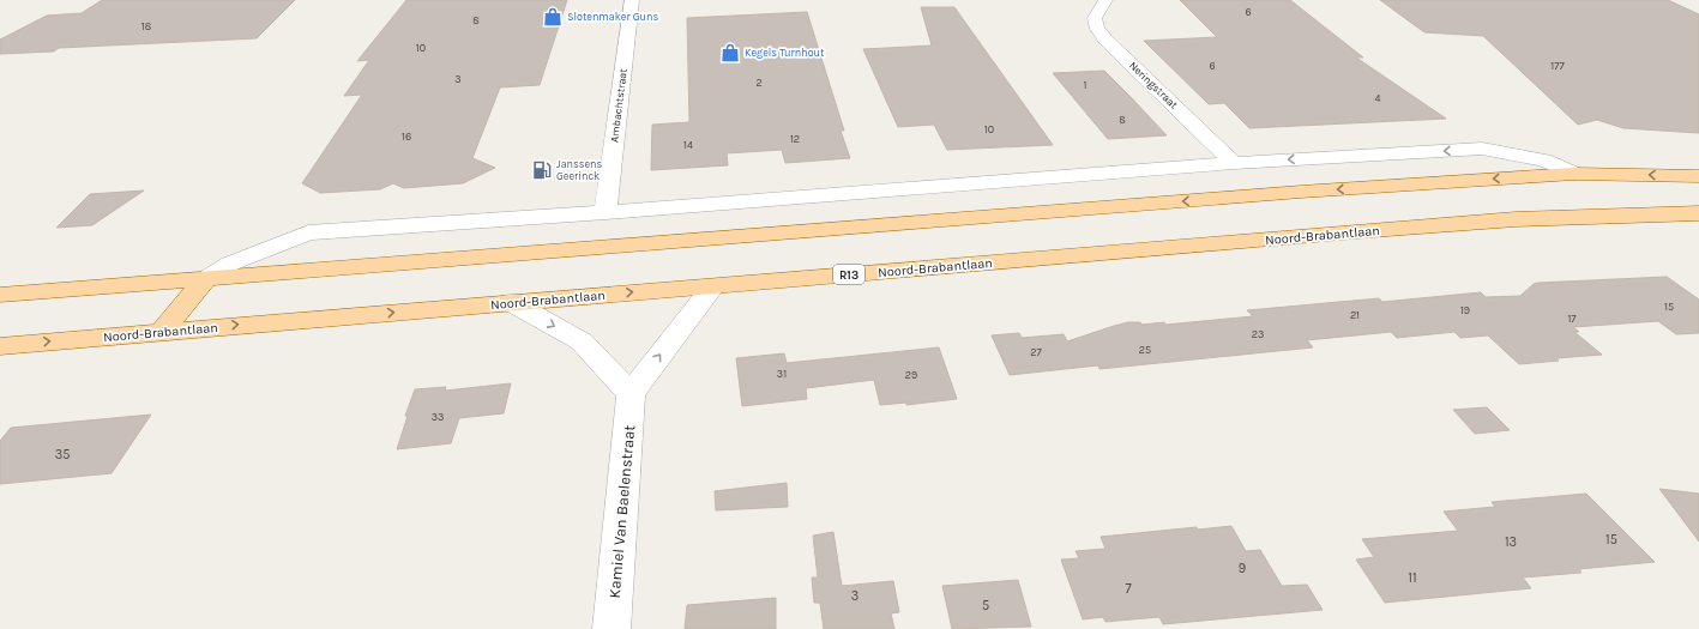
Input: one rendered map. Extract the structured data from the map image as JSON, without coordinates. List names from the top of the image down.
{
  "streets": {
    "main road": ["Noord-Brabantlaan", "R13"],
    "street": ["Neringstraat", "Ambachtstraat", "Kamiel Van Baelenstraat"]
  },
  "places": {
    "shop": ["Slotenmaker Guns", "Kegels Turnhout"],
    "fuel station": ["Janssens Geerinck"]
  },
  "house_numbers": [
    "6",
    "8",
    "18",
    "10",
    "6",
    "177",
    "3",
    "2",
    "1",
    "4",
    "8",
    "10",
    "16",
    "12",
    "14",
    "15",
    "19",
    "21",
    "17",
    "23",
    "25",
    "27",
    "31",
    "29",
    "33",
    "35",
    "15",
    "13",
    "9",
    "11",
    "7",
    "3",
    "5"
  ]
}
